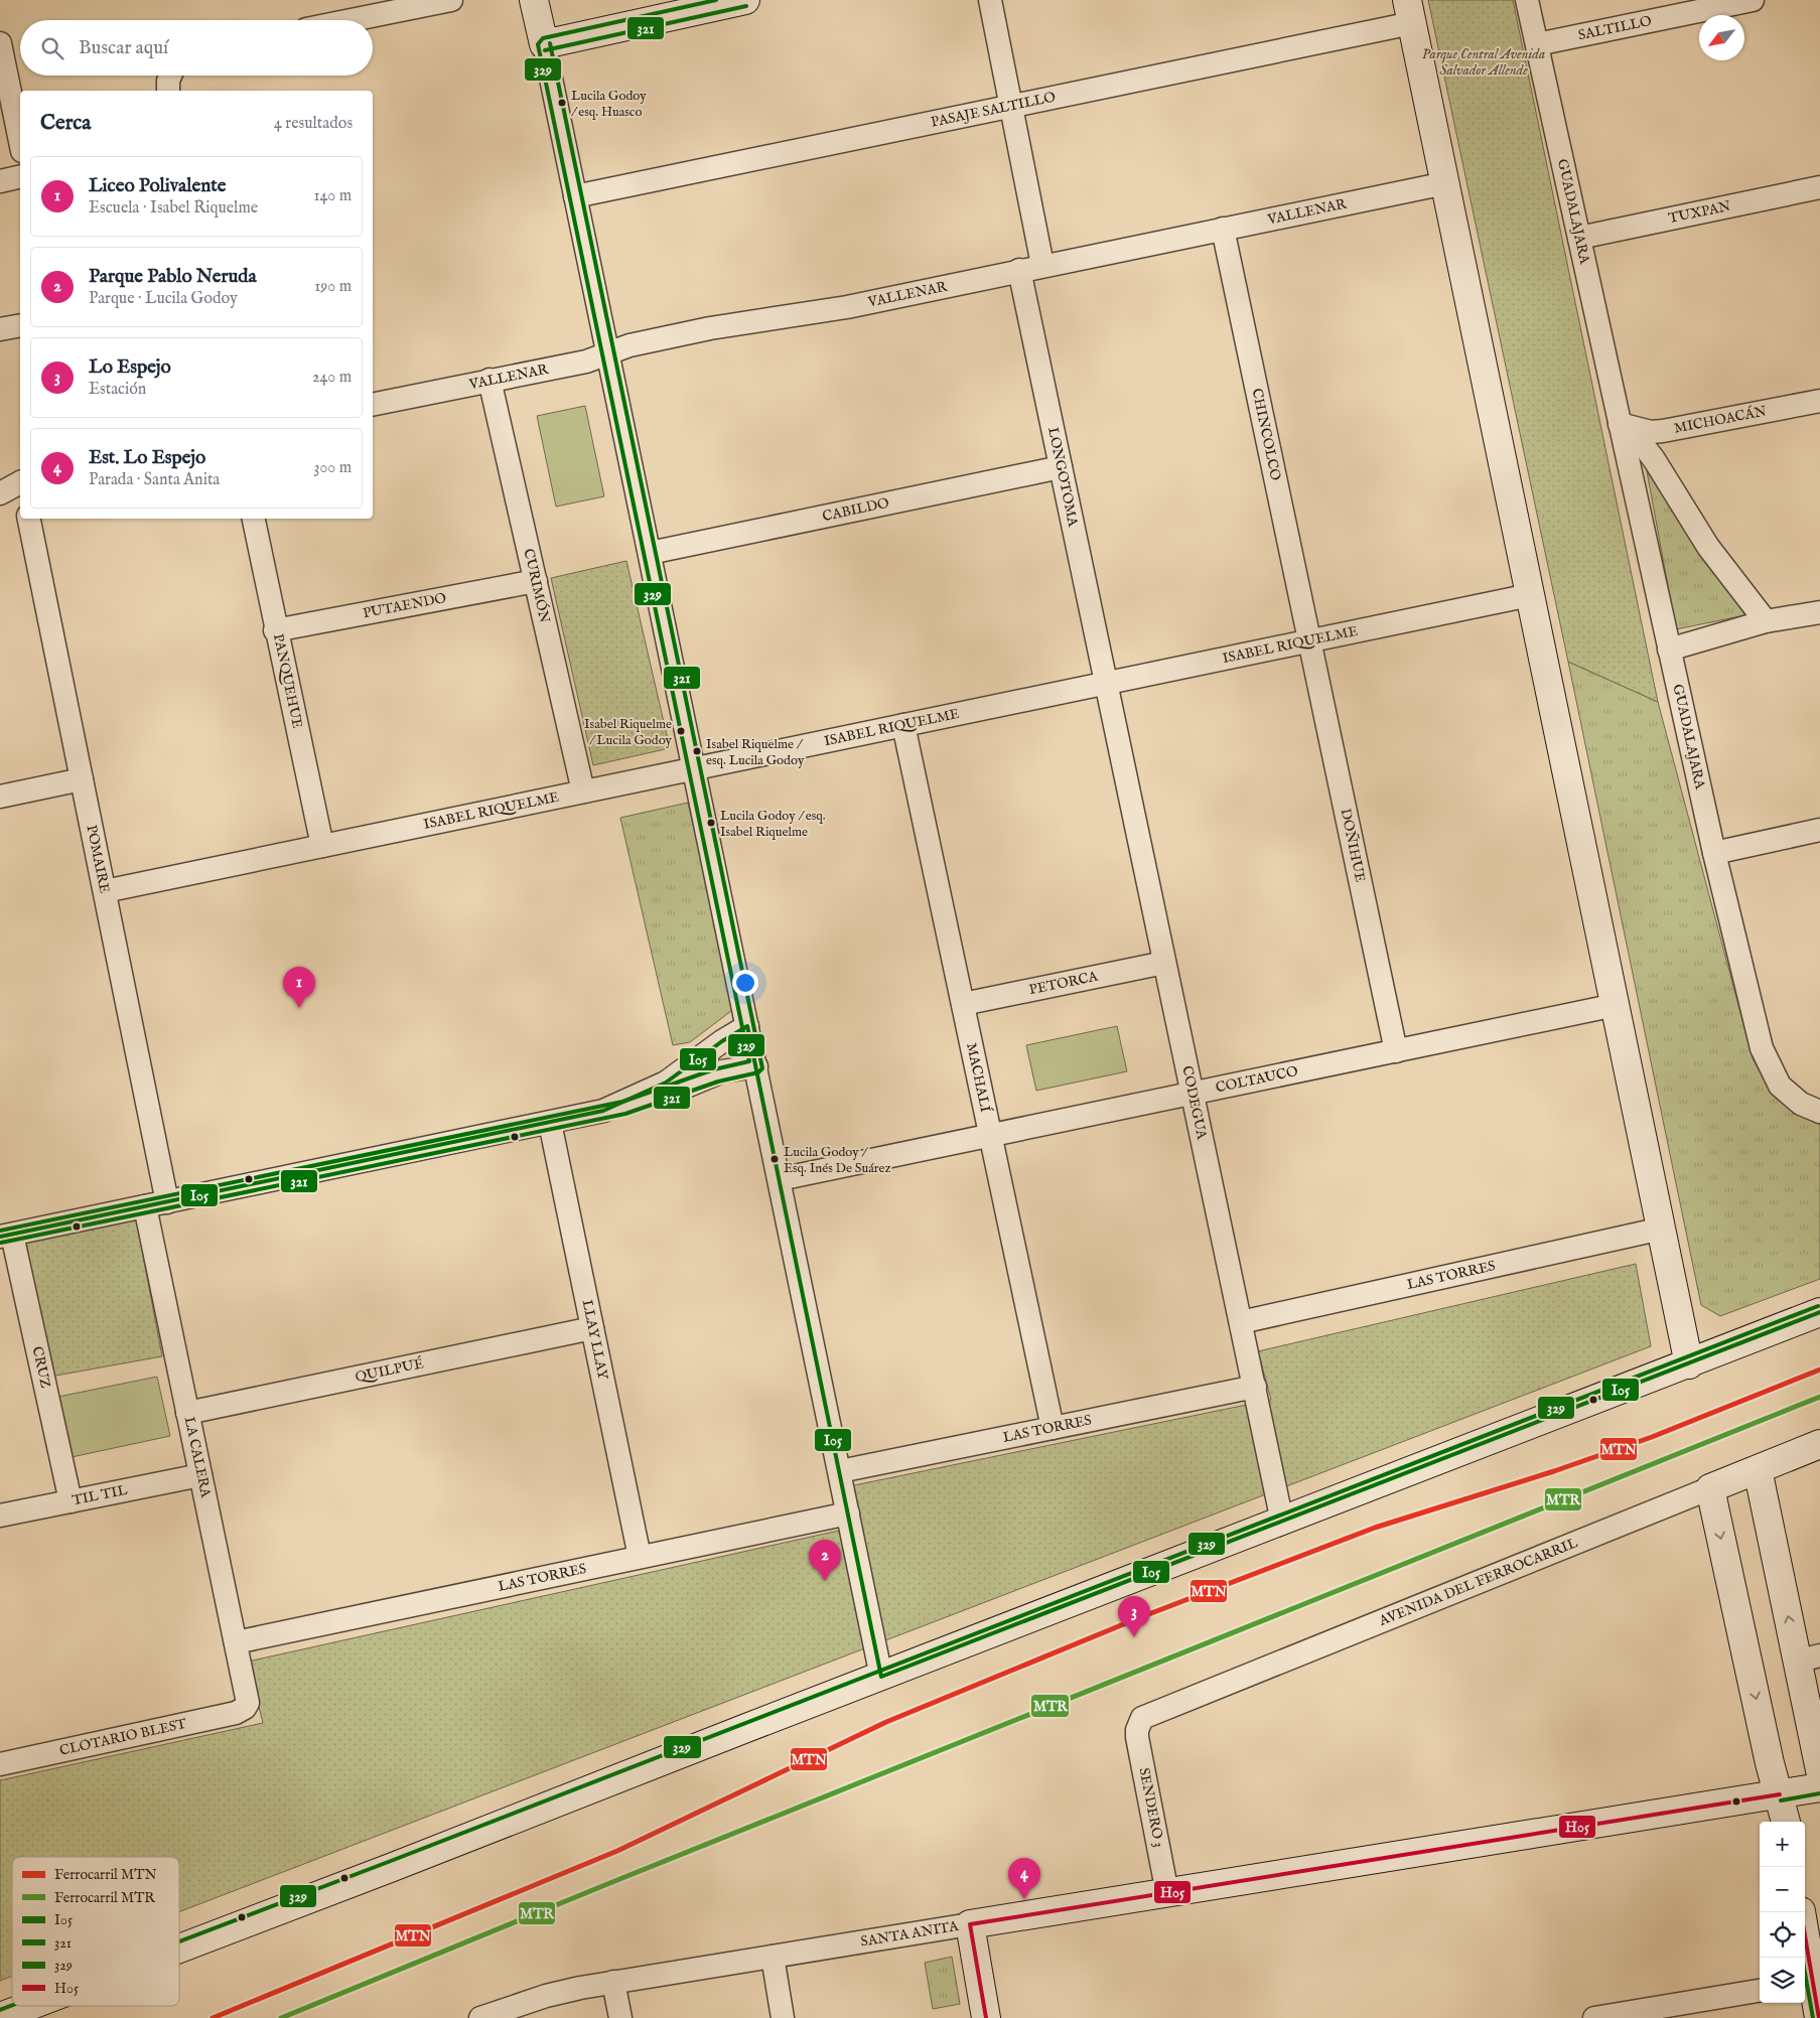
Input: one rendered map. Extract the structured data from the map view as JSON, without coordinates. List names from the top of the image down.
{
  "streets": {
    "main road": ["AVENIDA DEL FERROCARRIL", "SANTA ANITA"],
    "street": [
      "SALTILLO",
      "PASAJE SALTILLO",
      "VALLENAR",
      "GUADALAJARA",
      "TUXPAN",
      "MICHOACÁN",
      "CHINCOLCO",
      "LONGOTOMA",
      "CABILDO",
      "CURIMÓN",
      "PUTAENDO",
      "ISABEL RIQUELME",
      "PANQUEHUE",
      "DOÑIHUE",
      "POMAIRE",
      "PETORCA",
      "MACHALÍ",
      "COLTAUCO",
      "CODEGUA",
      "LAS TORRES",
      "LLAY LLAY",
      "CRUZ",
      "QUILPUÉ",
      "LA CALERA",
      "TIL TIL",
      "CLOTARIO BLEST",
      "SENDERO 3"
    ]
  },
  "crossings": [
    ["SALTILLO", "GUADALAJARA"],
    ["VALLENAR", "CHINCOLCO"],
    ["VALLENAR", "LONGOTOMA"],
    ["VALLENAR", "CURIMÓN"],
    ["GUADALAJARA", "TUXPAN"],
    ["GUADALAJARA", "MICHOACÁN"],
    ["CHINCOLCO", "ISABEL RIQUELME"],
    ["CHINCOLCO", "DOÑIHUE"],
    ["LONGOTOMA", "CABILDO"],
    ["LONGOTOMA", "ISABEL RIQUELME"],
    ["LONGOTOMA", "CODEGUA"],
    ["CURIMÓN", "PUTAENDO"],
    ["CURIMÓN", "ISABEL RIQUELME"],
    ["PUTAENDO", "PANQUEHUE"],
    ["ISABEL RIQUELME", "PANQUEHUE"],
    ["ISABEL RIQUELME", "DOÑIHUE"],
    ["ISABEL RIQUELME", "POMAIRE"],
    ["ISABEL RIQUELME", "MACHALÍ"],
    ["ISABEL RIQUELME", "CODEGUA"],
    ["DOÑIHUE", "COLTAUCO"],
    ["PETORCA", "MACHALÍ"],
    ["PETORCA", "CODEGUA"],
    ["MACHALÍ", "COLTAUCO"],
    ["MACHALÍ", "LAS TORRES"],
    ["COLTAUCO", "CODEGUA"],
    ["CODEGUA", "LAS TORRES"],
    ["LAS TORRES", "LLAY LLAY"],
    ["LAS TORRES", "LA CALERA"],
    ["LLAY LLAY", "QUILPUÉ"],
    ["CRUZ", "TIL TIL"],
    ["QUILPUÉ", "LA CALERA"],
    ["LA CALERA", "TIL TIL"],
    ["LA CALERA", "CLOTARIO BLEST"],
    ["AVENIDA DEL FERROCARRIL", "SENDERO 3"],
    ["SENDERO 3", "SANTA ANITA"]
  ],
  "parks": ["Parque Central Avenida Salvador Allende"],
  "places": [
    "Lucila Godoy / esq. Huasco",
    "Isabel Riquelme / Lucila Godoy",
    "Isabel Riquelme / esq. Lucila Godoy",
    "Lucila Godoy / esq. Isabel Riquelme",
    "Lucila Godoy / Esq. Inés De Suárez"
  ],
  "lines": [
    "transit line 329",
    "transit line 321",
    "transit line I05",
    "rail line MTN",
    "rail line MTR",
    "transit line H05"
  ],
  "legend": [
    "Ferrocarril MTN",
    "Ferrocarril MTR",
    "I05",
    "321",
    "329",
    "H05"
  ],
  "north": "bottom left",
  "page": {
    "search": "Buscar aquí",
    "heading": ["Cerca", "4 resultados"],
    "list": [
      {
        "mark": "1",
        "name": "Liceo Polivalente",
        "note": "Escuela · Isabel Riquelme",
        "value": "140 m"
      },
      {
        "mark": "2",
        "name": "Parque Pablo Neruda",
        "note": "Parque · Lucila Godoy",
        "value": "190 m"
      },
      {
        "mark": "3",
        "name": "Lo Espejo",
        "note": "Estación",
        "value": "240 m"
      },
      {
        "mark": "4",
        "name": "Est. Lo Espejo",
        "note": "Parada · Santa Anita",
        "value": "300 m"
      }
    ],
    "pins": [
      "1",
      "2",
      "3",
      "4"
    ],
    "map_buttons": ["+", "−"]
  }
}
